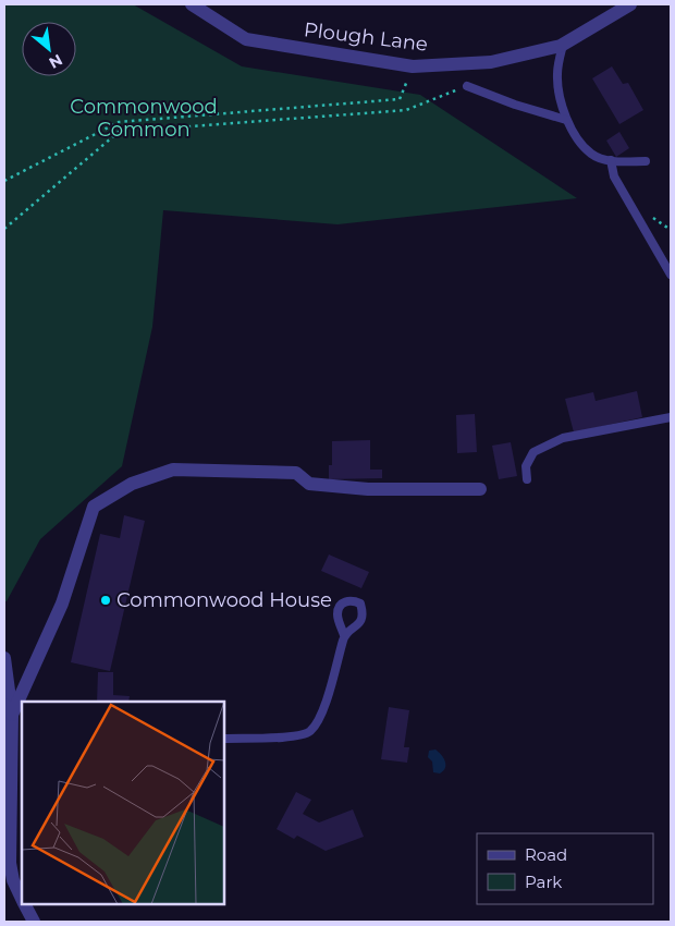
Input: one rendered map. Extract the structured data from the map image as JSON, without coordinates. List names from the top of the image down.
{
  "streets": {
    "street": ["Plough Lane"]
  },
  "parks": ["Commonwood Common"],
  "places": ["Commonwood House"],
  "legend": ["Road", "Park"],
  "north": "bottom right"
}
